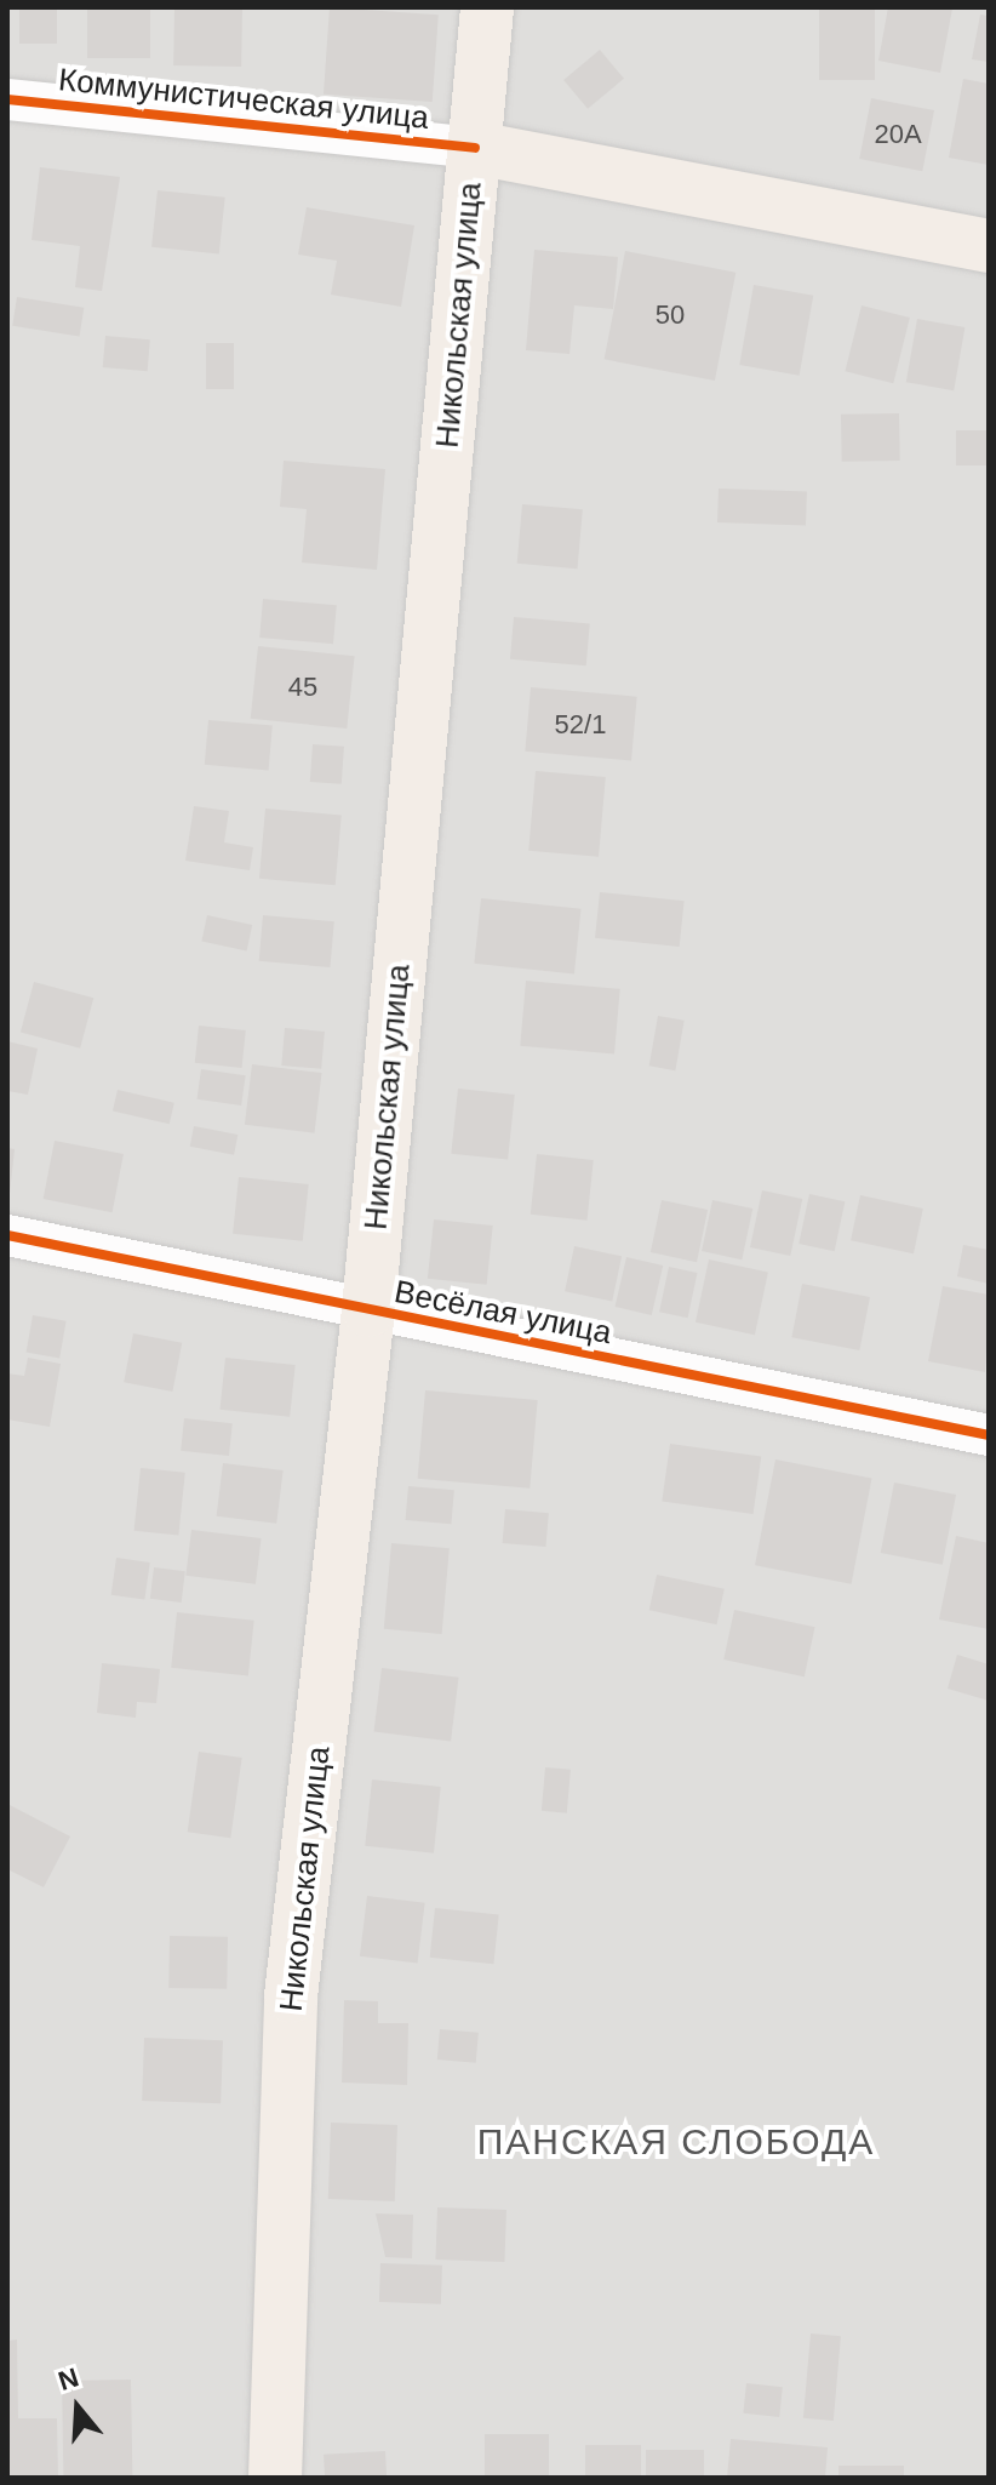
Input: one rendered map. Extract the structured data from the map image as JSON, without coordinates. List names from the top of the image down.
{
  "streets": {
    "main road": ["Коммунистическая улица", "Никольская улица"],
    "street": ["Весёлая улица"]
  },
  "crossings": [
    ["Коммунистическая улица", "Никольская улица"],
    ["Никольская улица", "Весёлая улица"]
  ],
  "districts": ["ПАНСКАЯ СЛОБОДА"],
  "house_numbers": [
    "20А",
    "50",
    "45",
    "52/1"
  ],
  "north": "top"
}
